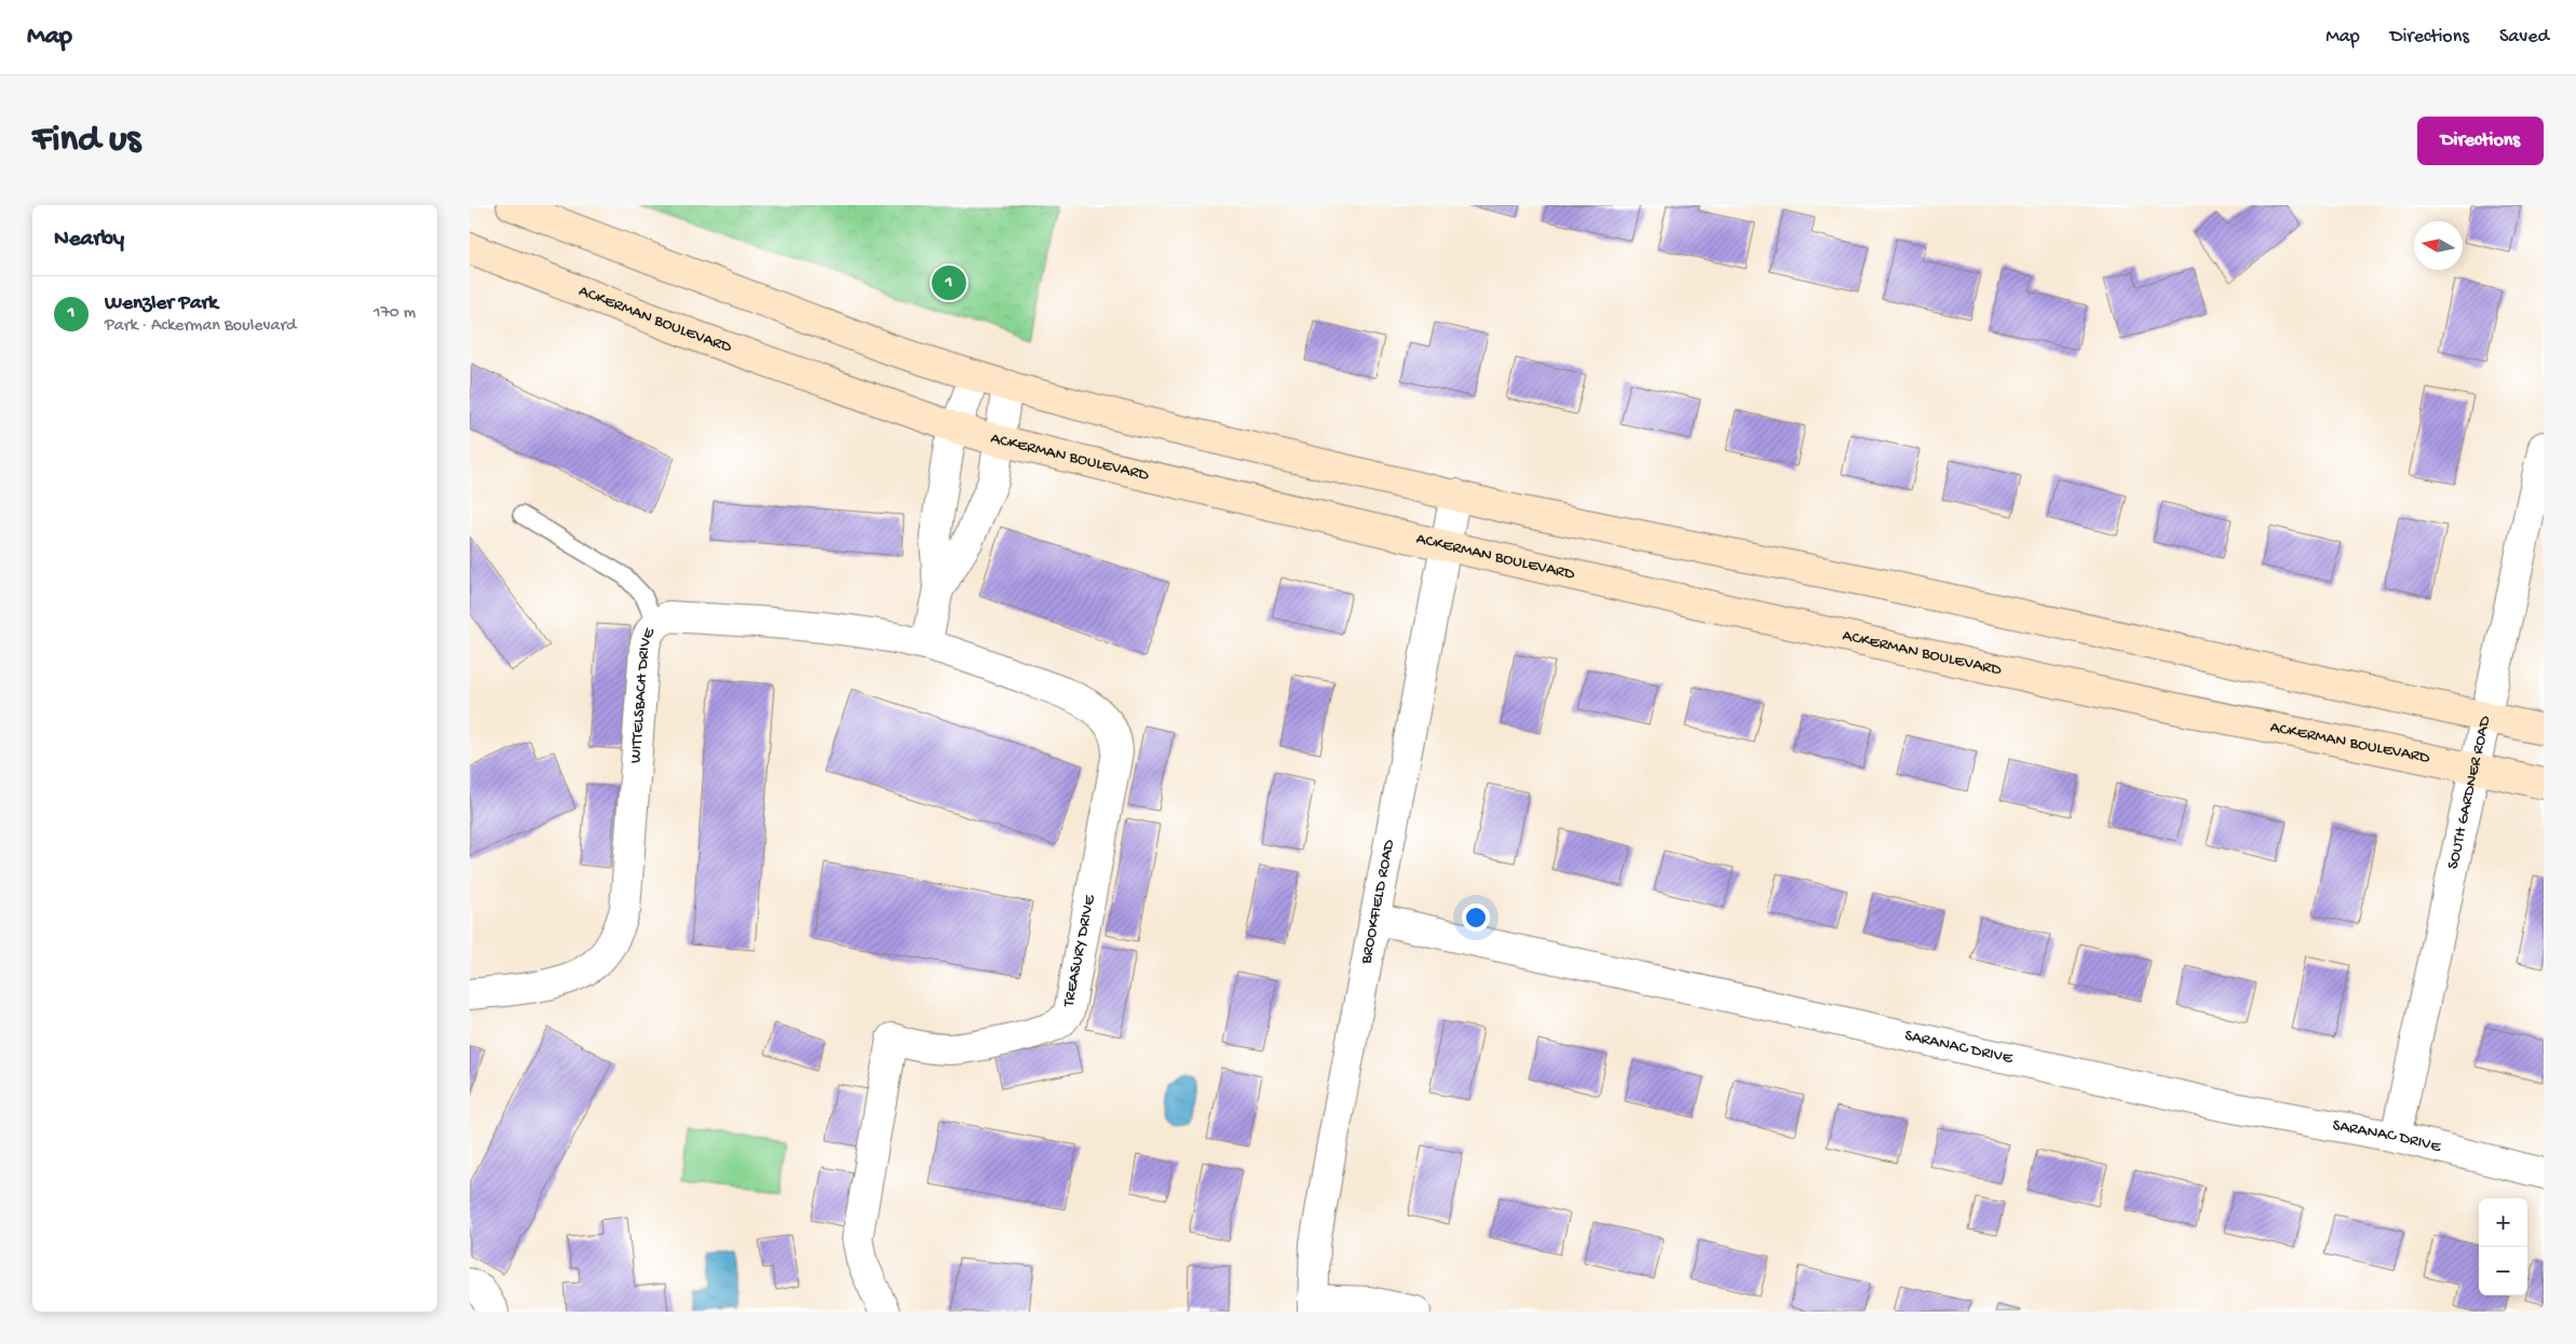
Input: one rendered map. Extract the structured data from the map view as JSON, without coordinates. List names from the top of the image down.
{
  "streets": {
    "street": [
      "ACKERMAN BOULEVARD",
      "WITTELSBACH DRIVE",
      "SOUTH GARDNER ROAD",
      "BROOKFIELD ROAD",
      "TREASURY DRIVE",
      "SARANAC DRIVE"
    ]
  },
  "crossings": [
    ["ACKERMAN BOULEVARD", "SOUTH GARDNER ROAD"],
    ["ACKERMAN BOULEVARD", "BROOKFIELD ROAD"],
    ["WITTELSBACH DRIVE", "TREASURY DRIVE"],
    ["SOUTH GARDNER ROAD", "SARANAC DRIVE"],
    ["BROOKFIELD ROAD", "SARANAC DRIVE"]
  ],
  "north": "left",
  "page": {
    "header": "Map",
    "nav": ["Map", "Directions", "Saved"],
    "buttons": "Directions",
    "title": "Find us",
    "heading": "Nearby",
    "pins": "1",
    "list": [
      {
        "mark": "1",
        "name": "Wenzler Park",
        "note": "Park · Ackerman Boulevard",
        "value": "170 m"
      }
    ],
    "map_buttons": ["+", "−"]
  }
}
